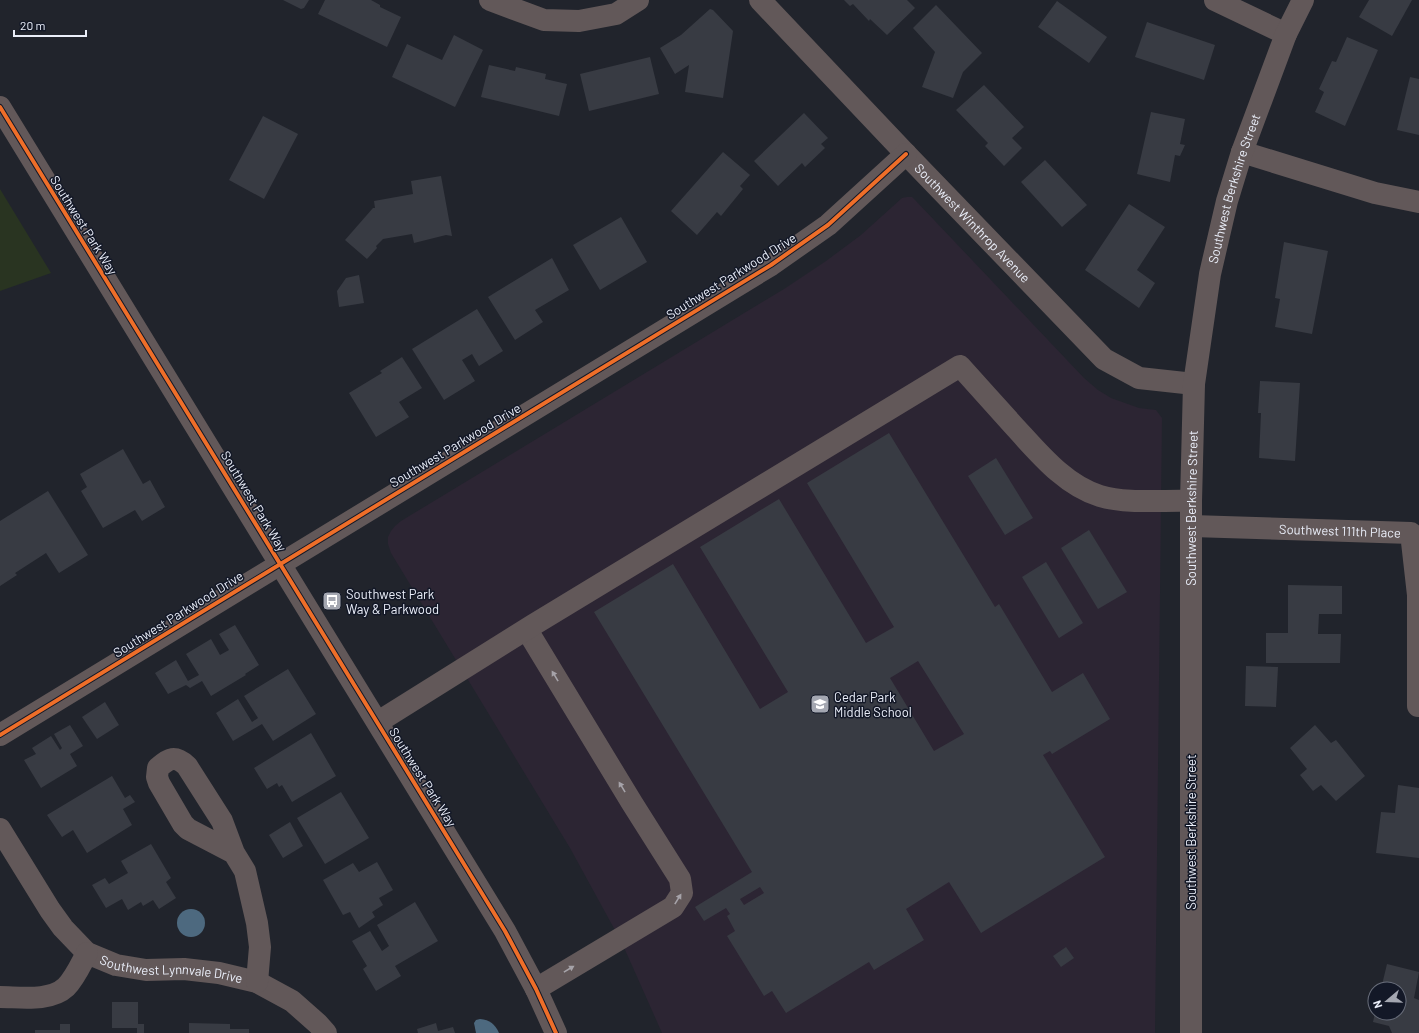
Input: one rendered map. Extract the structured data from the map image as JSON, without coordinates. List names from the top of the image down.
{
  "streets": {
    "street": [
      "Southwest Berkshire Street",
      "Southwest Winthrop Avenue",
      "Southwest Park Way",
      "Southwest Parkwood Drive",
      "Southwest 111th Place",
      "Southwest Lynnvale Drive"
    ]
  },
  "crossings": [
    ["Southwest Berkshire Street", "Southwest Winthrop Avenue"],
    ["Southwest Berkshire Street", "Southwest 111th Place"],
    ["Southwest Winthrop Avenue", "Southwest Parkwood Drive"],
    ["Southwest Park Way", "Southwest Parkwood Drive"]
  ],
  "places": {
    "bus stop": ["Southwest Park Way & Parkwood"],
    "school or university": ["Cedar Park Middle School"]
  },
  "scale_bar": "20 m",
  "north": "left"
}
